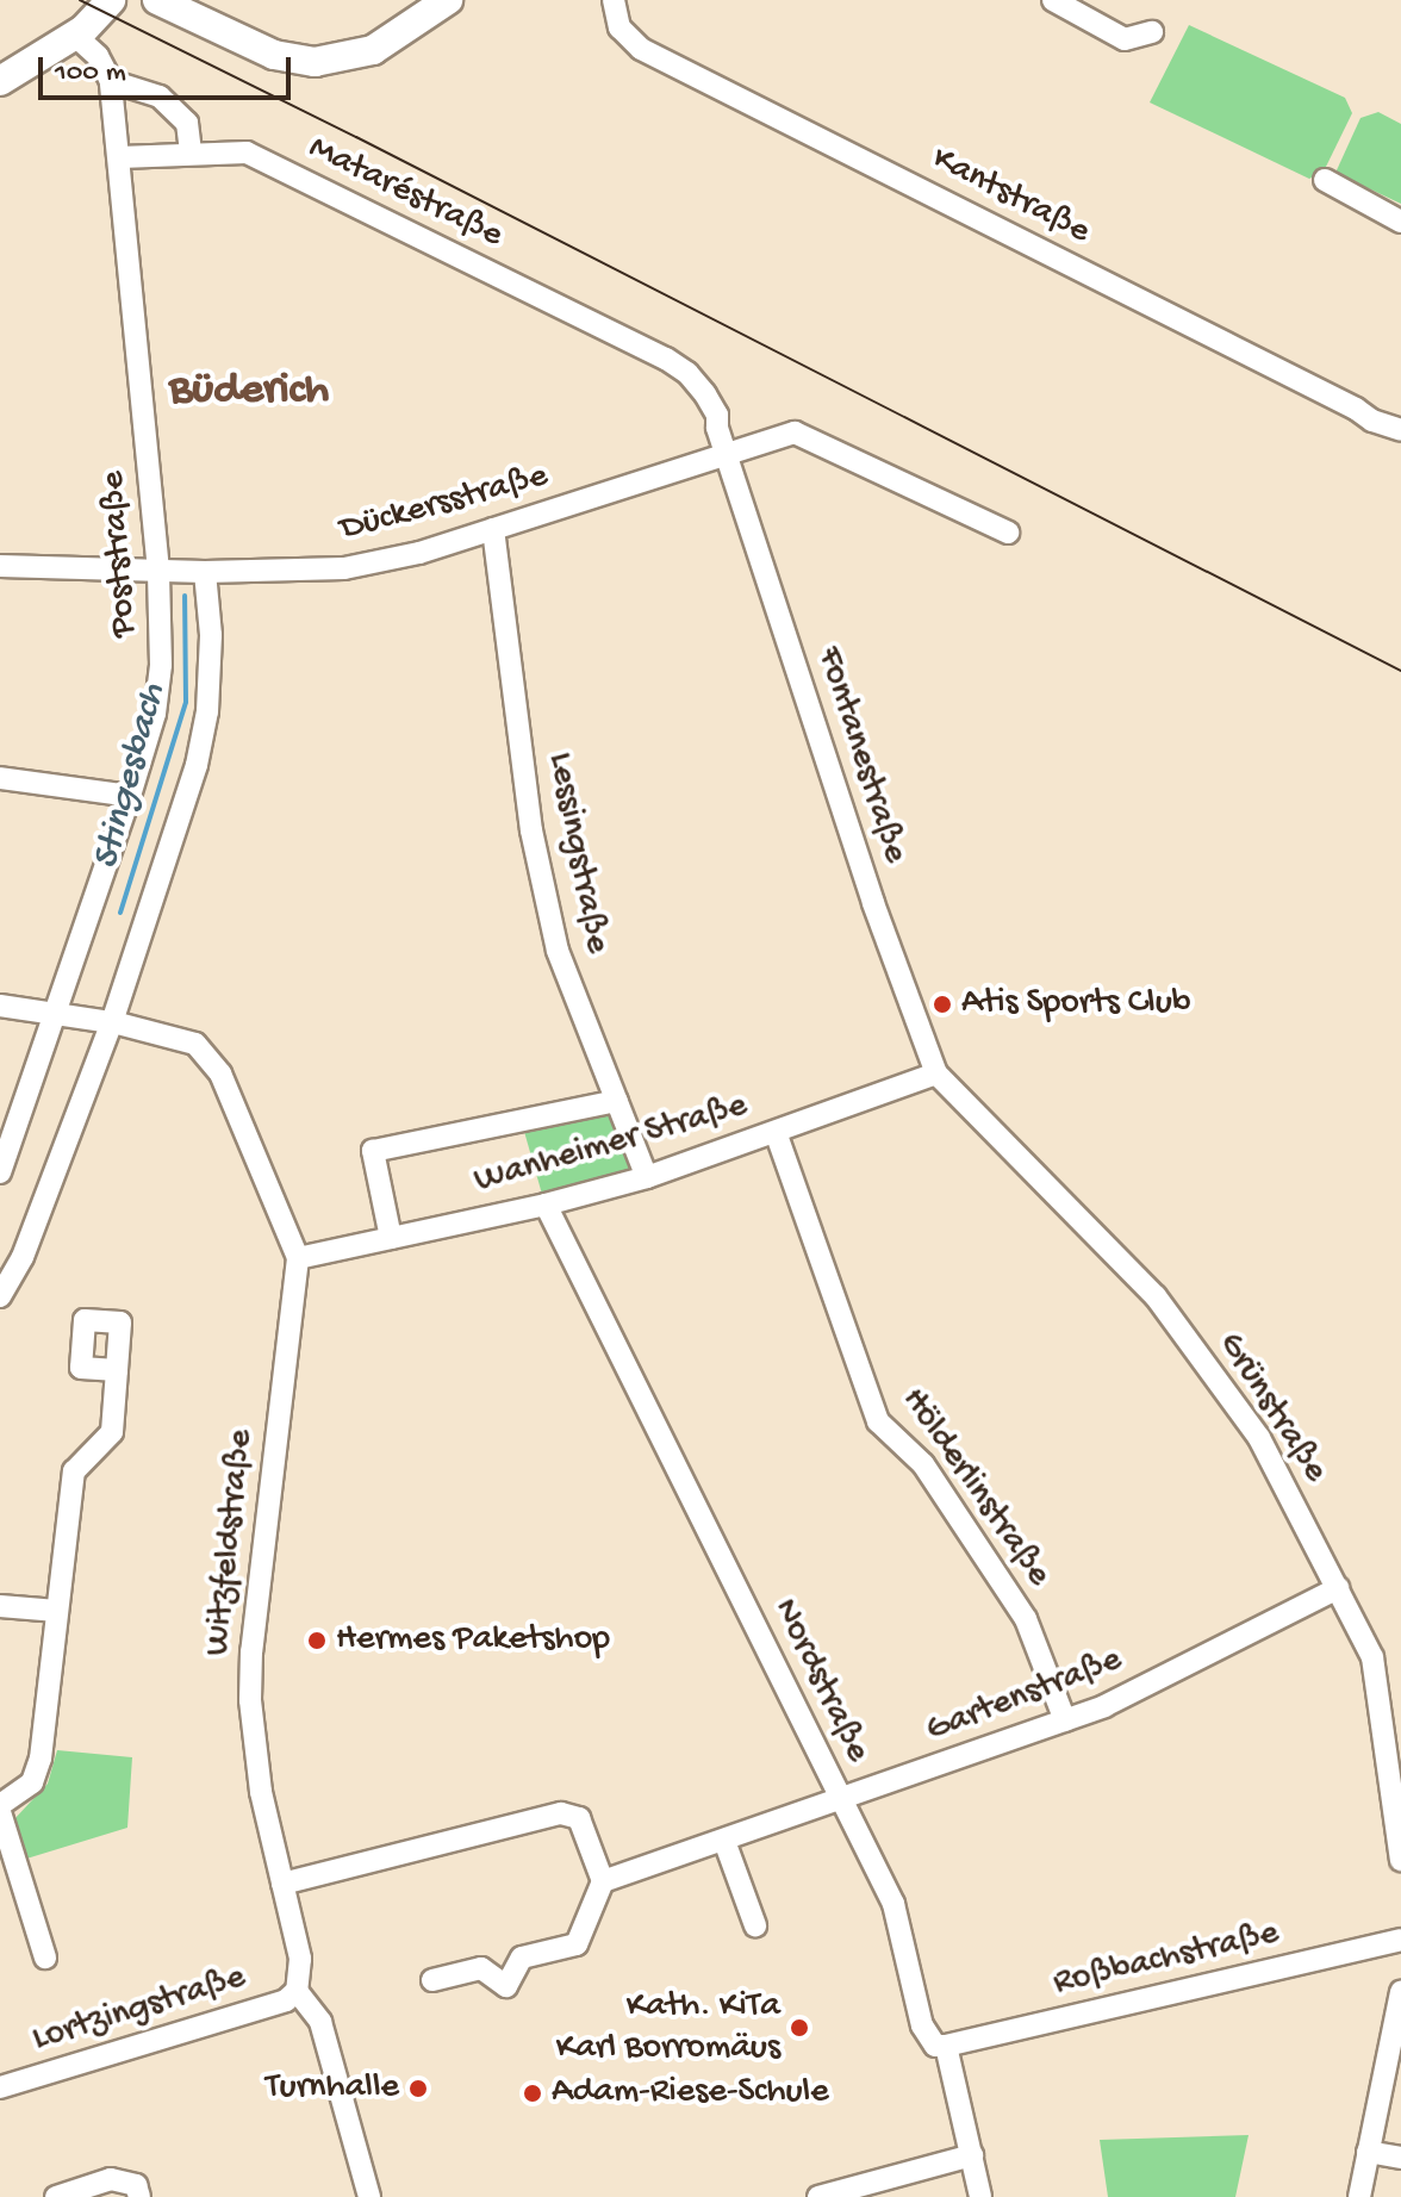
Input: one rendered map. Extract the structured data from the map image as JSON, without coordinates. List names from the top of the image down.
{
  "streets": {
    "street": [
      "Mataréstraße",
      "Kantstraße",
      "Dückersstraße",
      "Poststraße",
      "Fontanestraße",
      "Lessingstraße",
      "Wanheimer Straße",
      "Grünstraße",
      "Hölderlinstraße",
      "Witzfeldstraße",
      "Nordstraße",
      "Gartenstraße",
      "Roßbachstraße",
      "Lortzingstraße"
    ]
  },
  "crossings": [
    ["Mataréstraße", "Dückersstraße"],
    ["Mataréstraße", "Poststraße"],
    ["Mataréstraße", "Fontanestraße"],
    ["Dückersstraße", "Poststraße"],
    ["Dückersstraße", "Fontanestraße"],
    ["Dückersstraße", "Lessingstraße"],
    ["Fontanestraße", "Wanheimer Straße"],
    ["Fontanestraße", "Grünstraße"],
    ["Lessingstraße", "Wanheimer Straße"],
    ["Wanheimer Straße", "Grünstraße"],
    ["Wanheimer Straße", "Hölderlinstraße"],
    ["Wanheimer Straße", "Witzfeldstraße"],
    ["Wanheimer Straße", "Nordstraße"],
    ["Grünstraße", "Gartenstraße"],
    ["Hölderlinstraße", "Gartenstraße"],
    ["Witzfeldstraße", "Lortzingstraße"],
    ["Nordstraße", "Gartenstraße"],
    ["Nordstraße", "Roßbachstraße"]
  ],
  "districts": ["Büderich"],
  "water": ["Stingesbach"],
  "places": [
    "Atis Sports Club",
    "Hermes Paketshop",
    "Kath. KiTa Karl Borromäus",
    "Turnhalle",
    "Adam-Riese-Schule"
  ],
  "scale_bar": "100 m"
}
